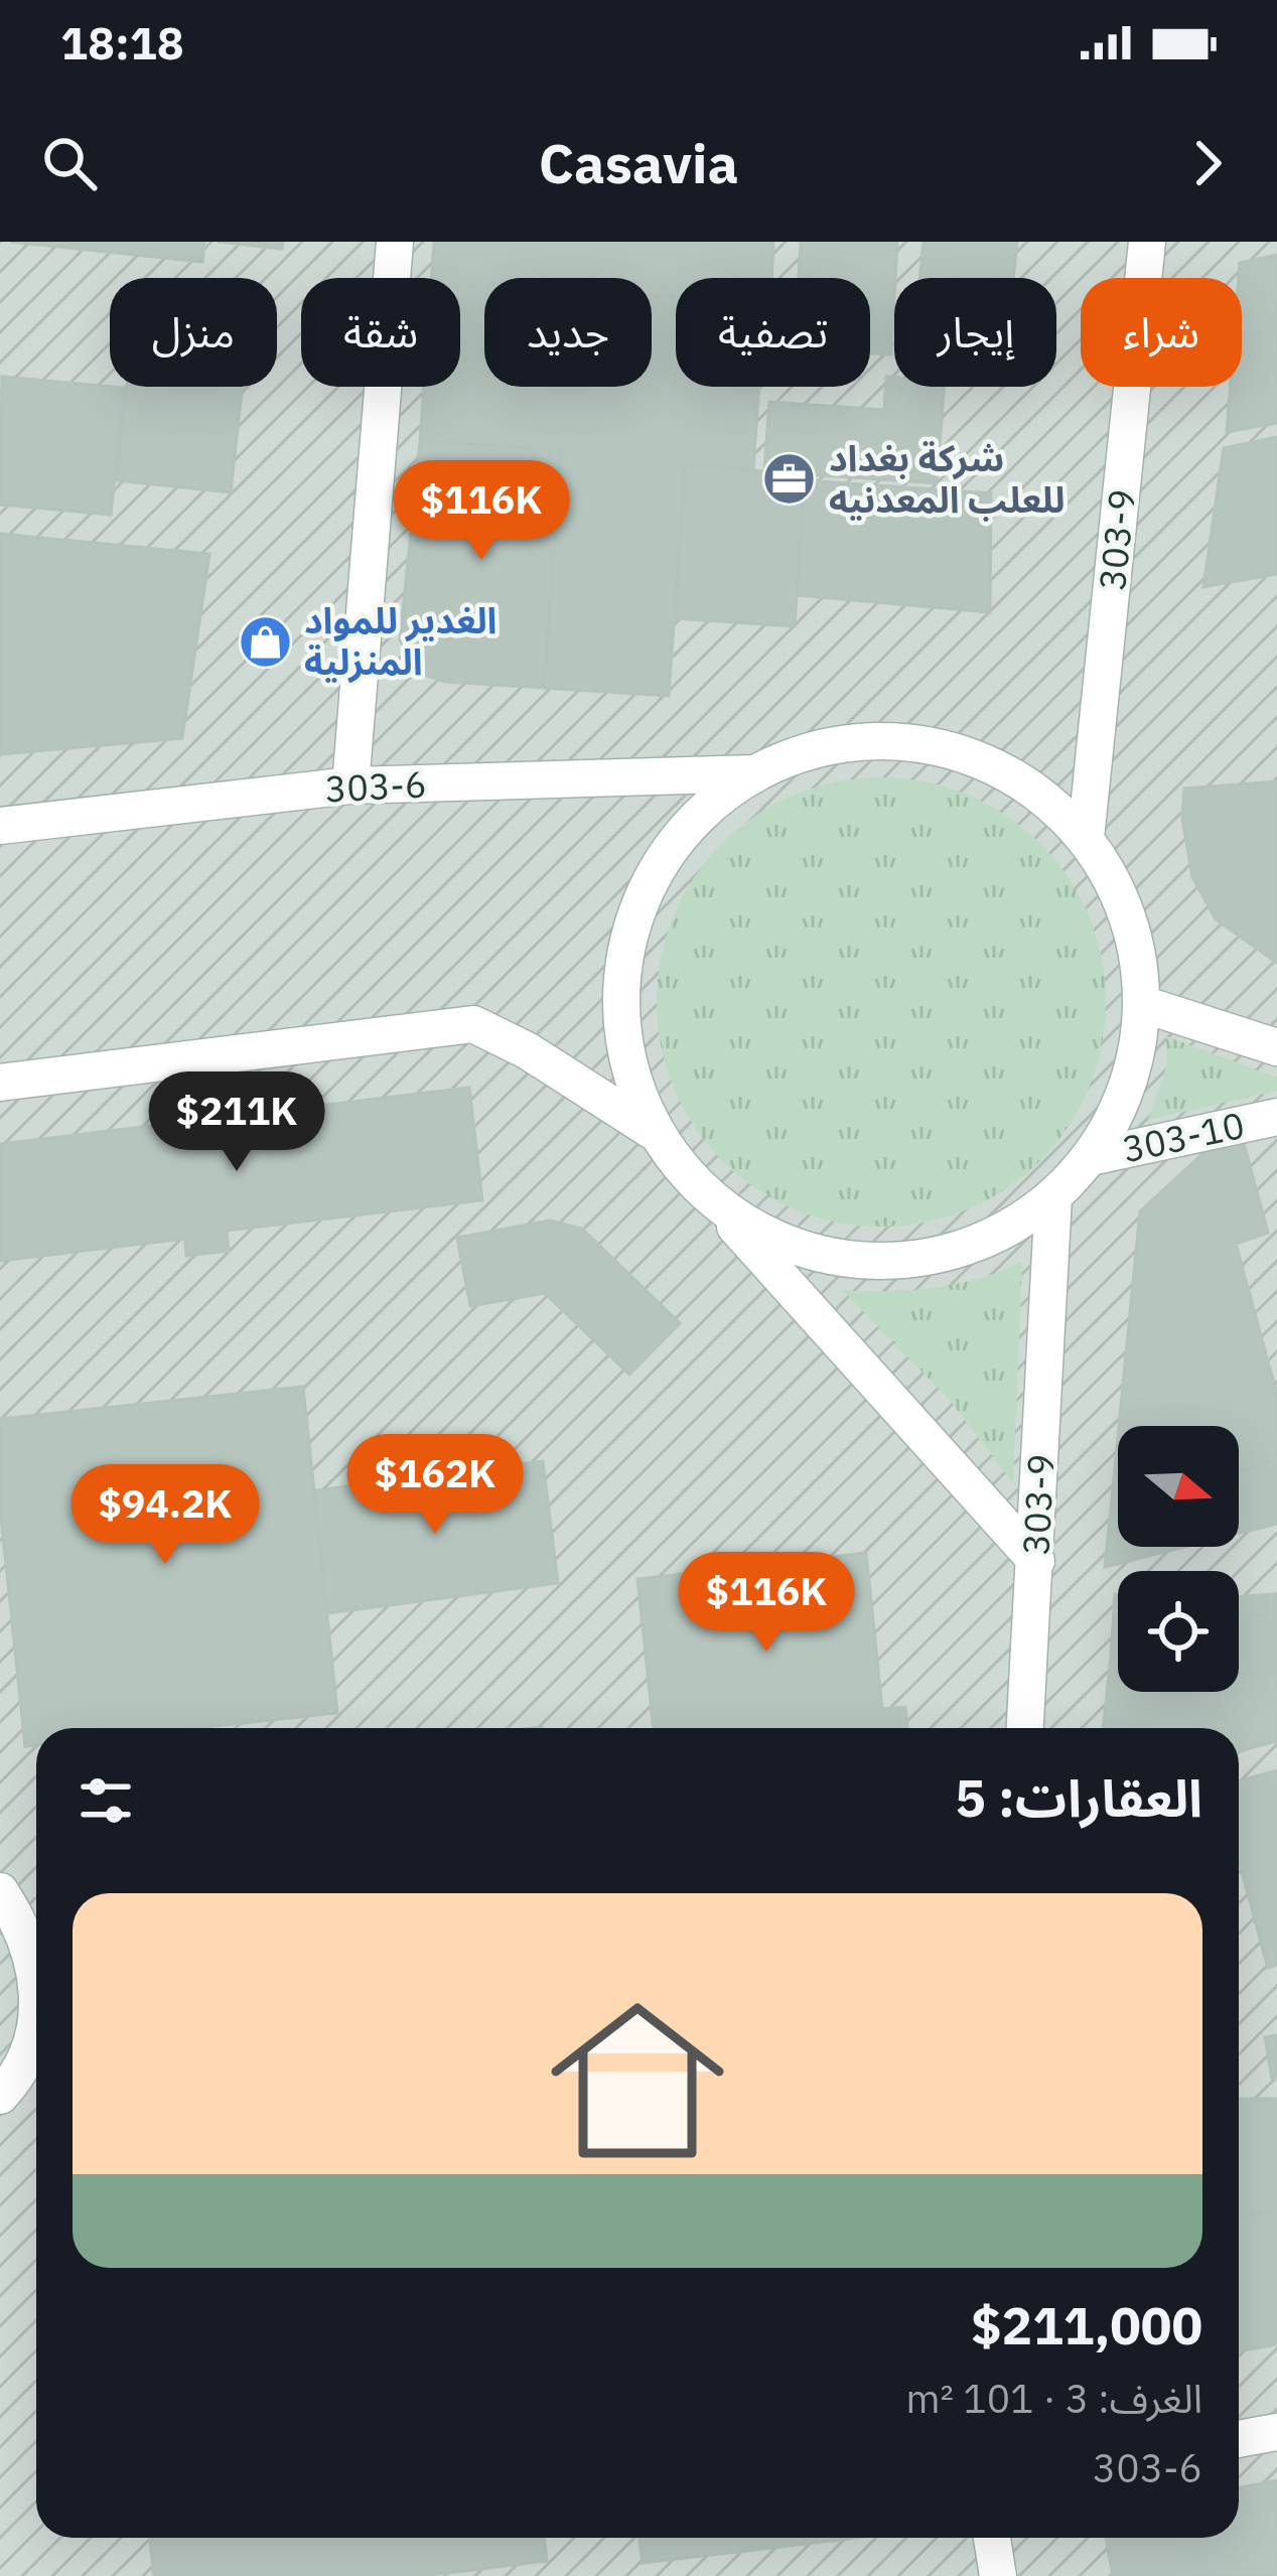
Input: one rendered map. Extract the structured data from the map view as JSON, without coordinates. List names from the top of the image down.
{
  "streets": {
    "street": ["303-9", "303-6", "303-10"]
  },
  "places": {
    "office": ["شركة بغداد للعلب المعدنيه"],
    "shop": ["الغدير للمواد المنزلية"]
  },
  "north": "right",
  "page": {
    "status": "18:18",
    "header": "Casavia",
    "chip": [
      "شراء",
      "إيجار",
      "تصفية",
      "جديد",
      "شقة",
      "منزل"
    ],
    "price": [
      "$116K",
      "$211K",
      "$162K",
      "$94.2K",
      "$116K"
    ],
    "heading": "العقارات: 5",
    "list": [
      {
        "name": "$211,000",
        "note": "الغرف: 3 · 101 m² · 303-6"
      }
    ]
  }
}
